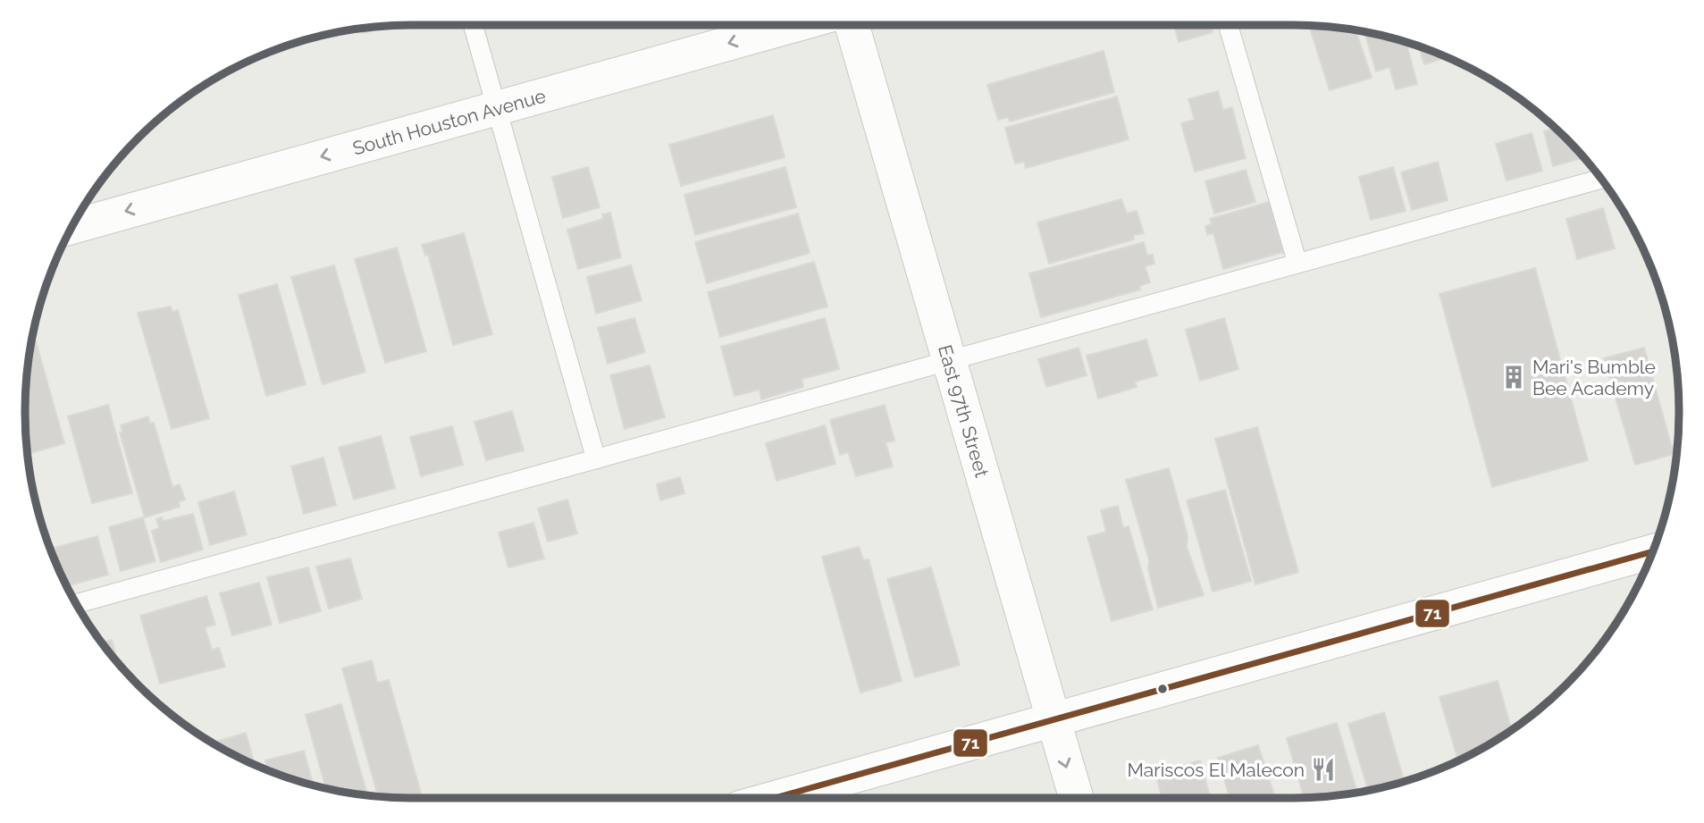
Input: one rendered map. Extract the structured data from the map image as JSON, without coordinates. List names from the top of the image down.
{
  "streets": {
    "street": ["South Houston Avenue", "East 97th Street"]
  },
  "one_way": ["South Houston Avenue"],
  "places": {
    "building": ["Mari's Bumble Bee Academy"],
    "restaurant": ["Mariscos El Malecon"]
  },
  "lines": ["transit line 71"]
}
